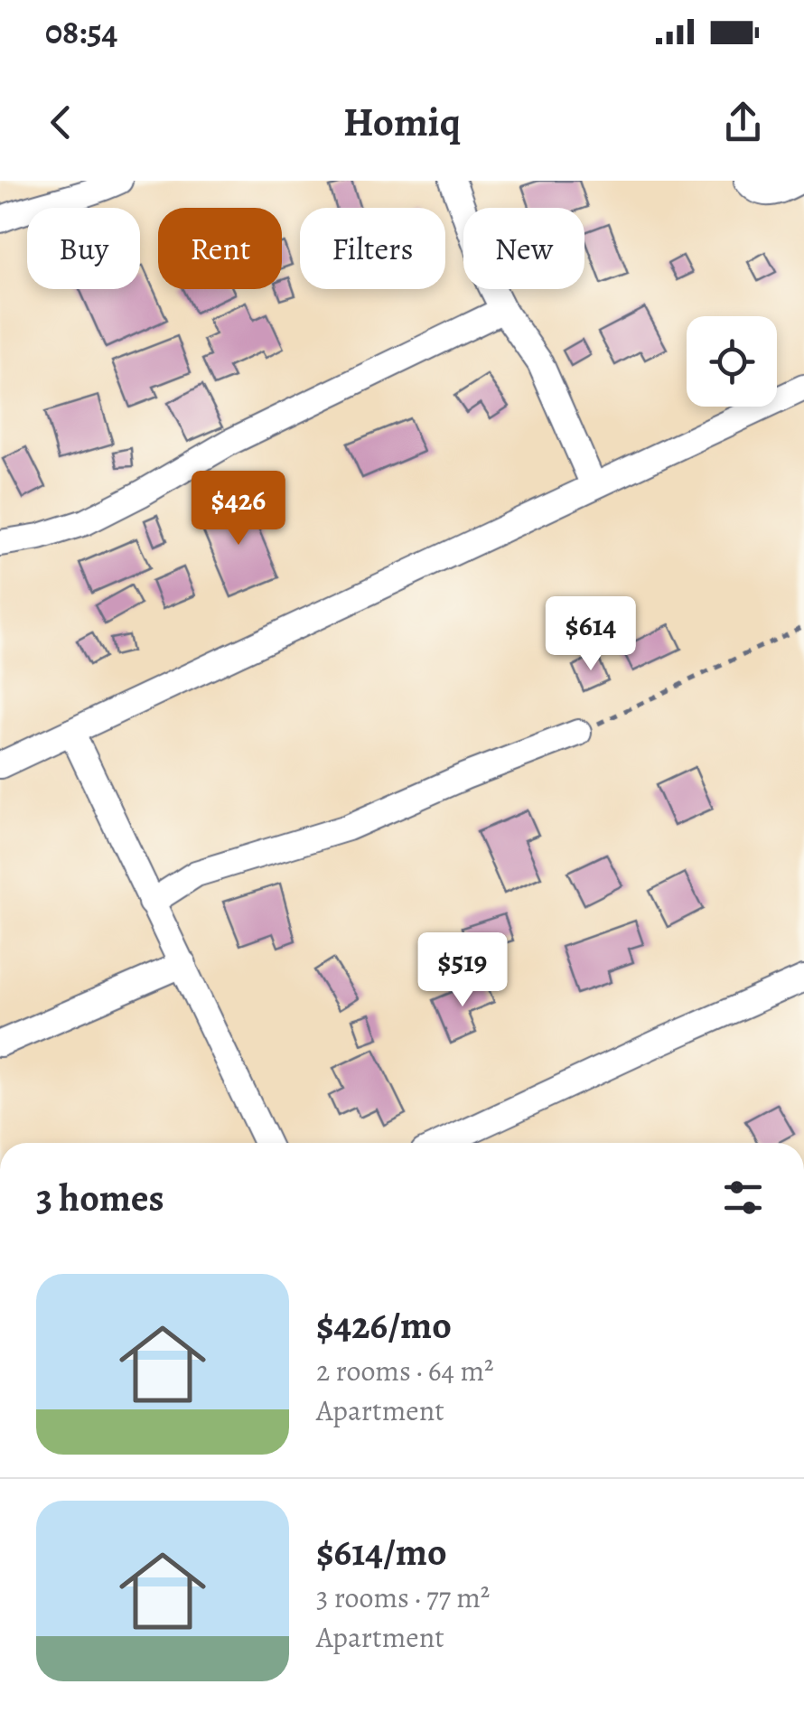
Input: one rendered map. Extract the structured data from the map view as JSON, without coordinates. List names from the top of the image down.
{
  "page": {
    "status": "08:54",
    "header": "Homiq",
    "chip": [
      "Buy",
      "Rent",
      "Filters",
      "New"
    ],
    "price": ["$426", "$614", "$519"],
    "heading": "3 homes",
    "list": [
      {
        "name": "$426/mo",
        "note": "2 rooms · 64 m² · Apartment"
      },
      {
        "name": "$614/mo",
        "note": "3 rooms · 77 m² · Apartment"
      }
    ]
  }
}
